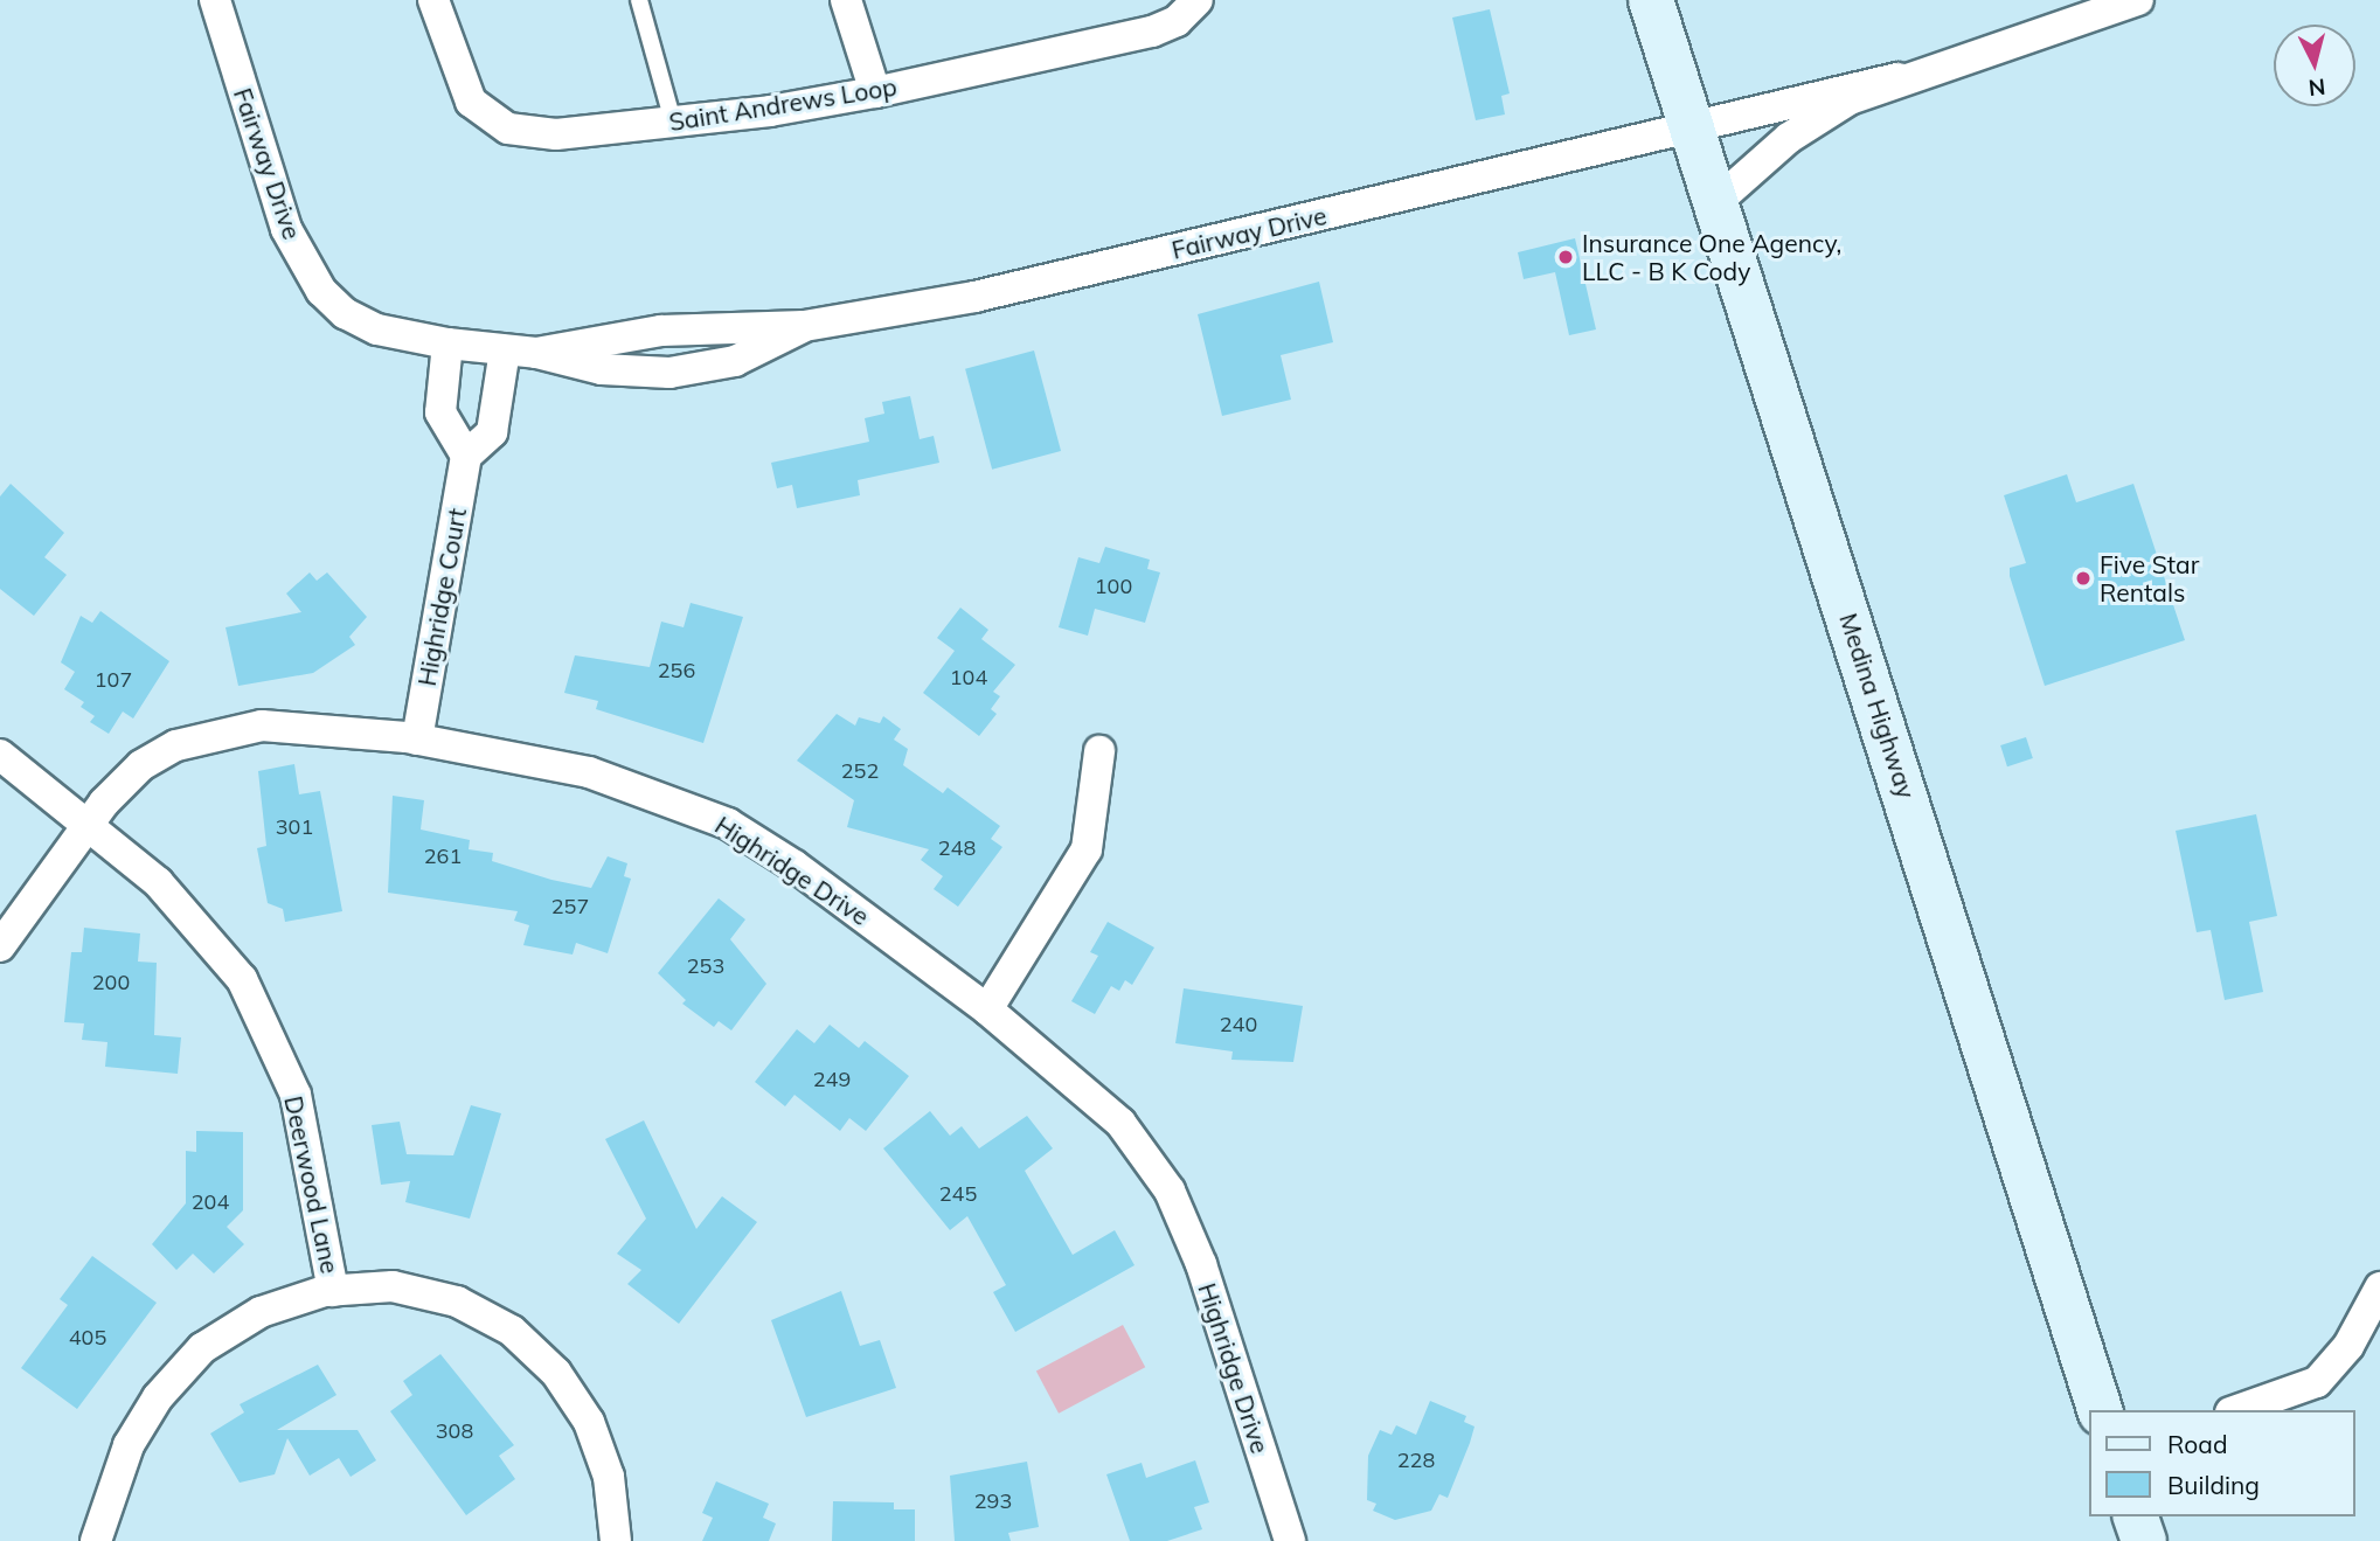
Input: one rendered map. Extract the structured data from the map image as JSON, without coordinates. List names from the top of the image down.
{
  "streets": {
    "main road": ["Medina Highway"],
    "street": [
      "Saint Andrews Loop",
      "Fairway Drive",
      "Highridge Court",
      "Highridge Drive",
      "Deerwood Lane"
    ]
  },
  "crossings": [
    ["Fairway Drive", "Medina Highway"],
    ["Highridge Court", "Highridge Drive"],
    ["Highridge Drive", "Deerwood Lane"]
  ],
  "places": ["Insurance One Agency, LLC - B K Cody", "Five Star Rentals"],
  "house_numbers": [
    "100",
    "256",
    "104",
    "107",
    "252",
    "301",
    "248",
    "261",
    "257",
    "253",
    "200",
    "240",
    "249",
    "245",
    "204",
    "405",
    "308",
    "228",
    "293"
  ],
  "legend": ["Road", "Building"],
  "north": "bottom"
}
